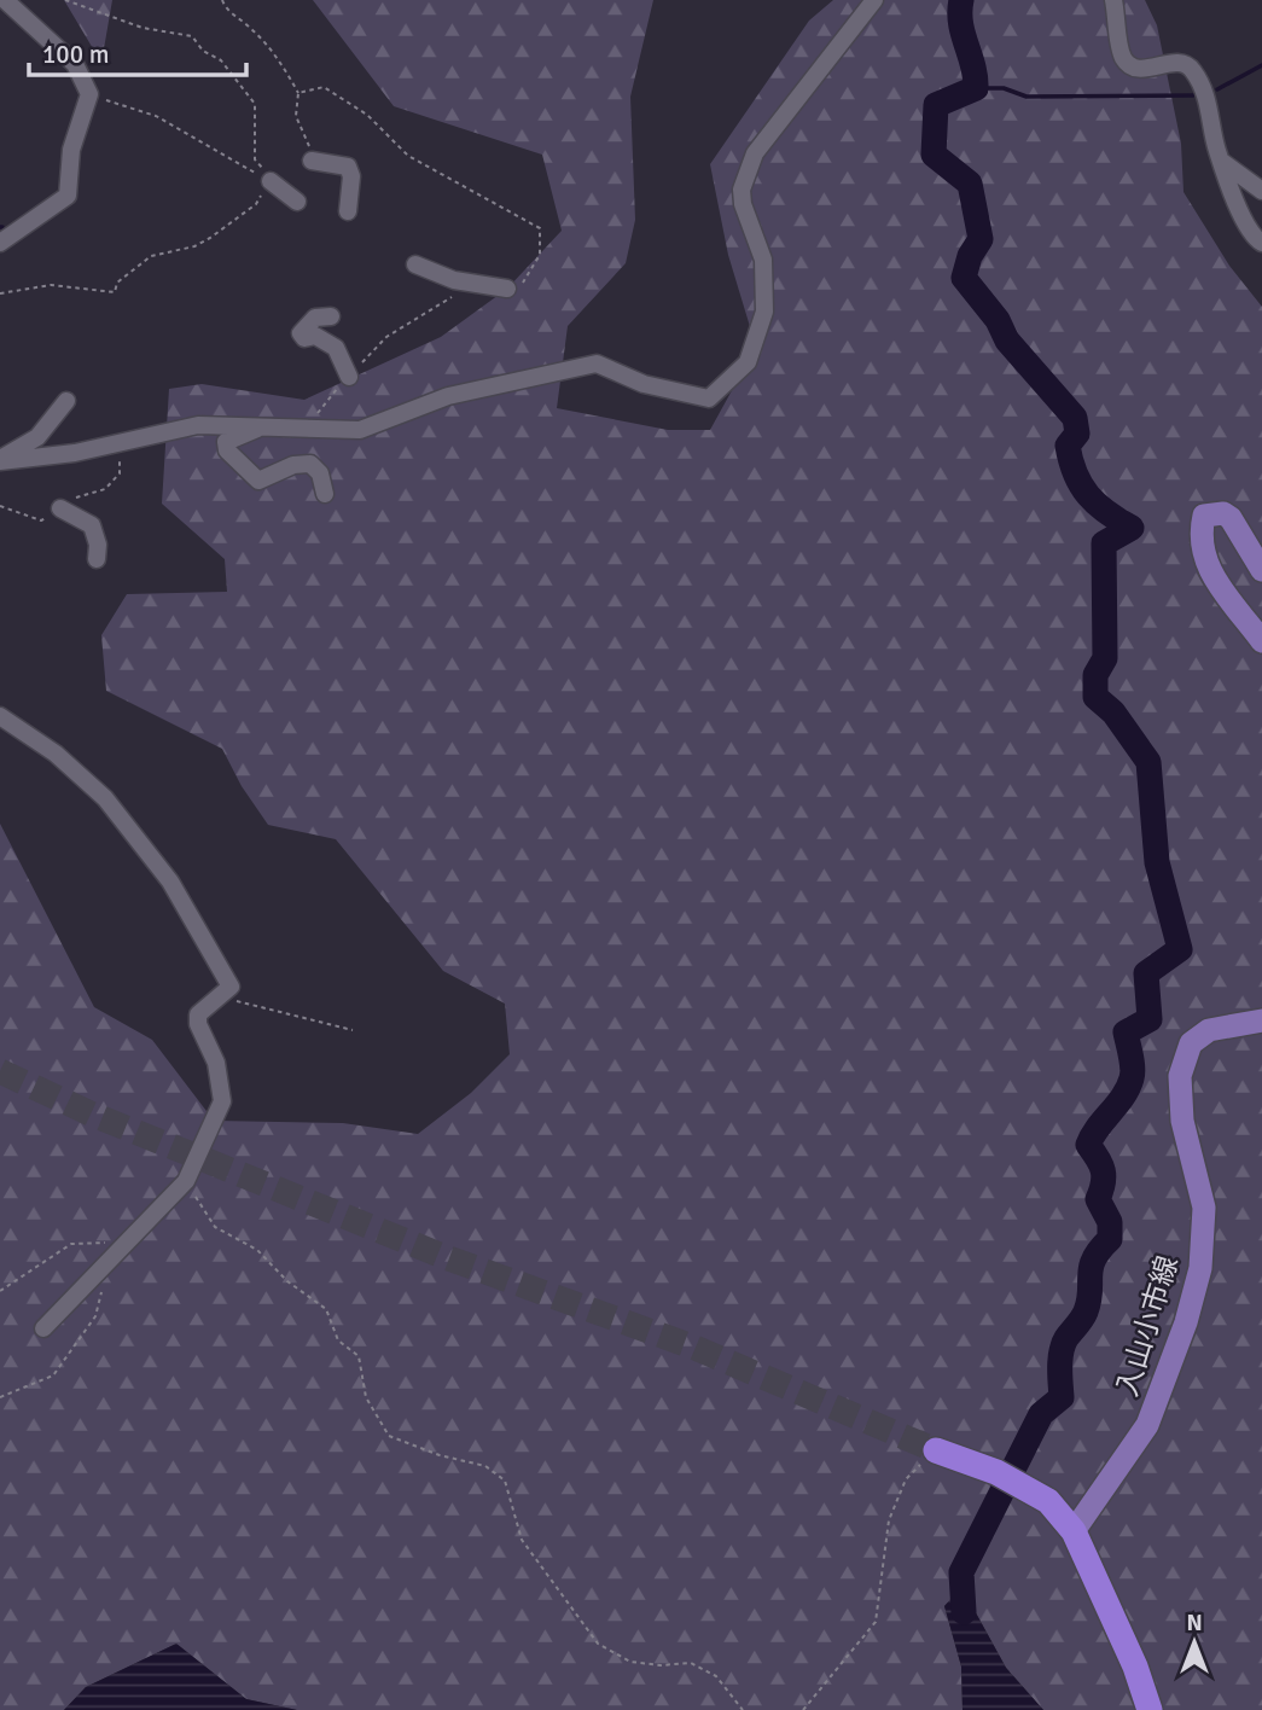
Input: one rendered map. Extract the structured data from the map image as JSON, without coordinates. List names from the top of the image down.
{
  "streets": {
    "main road": ["入山小市線"]
  },
  "scale_bar": "100 m",
  "north": "top"
}
